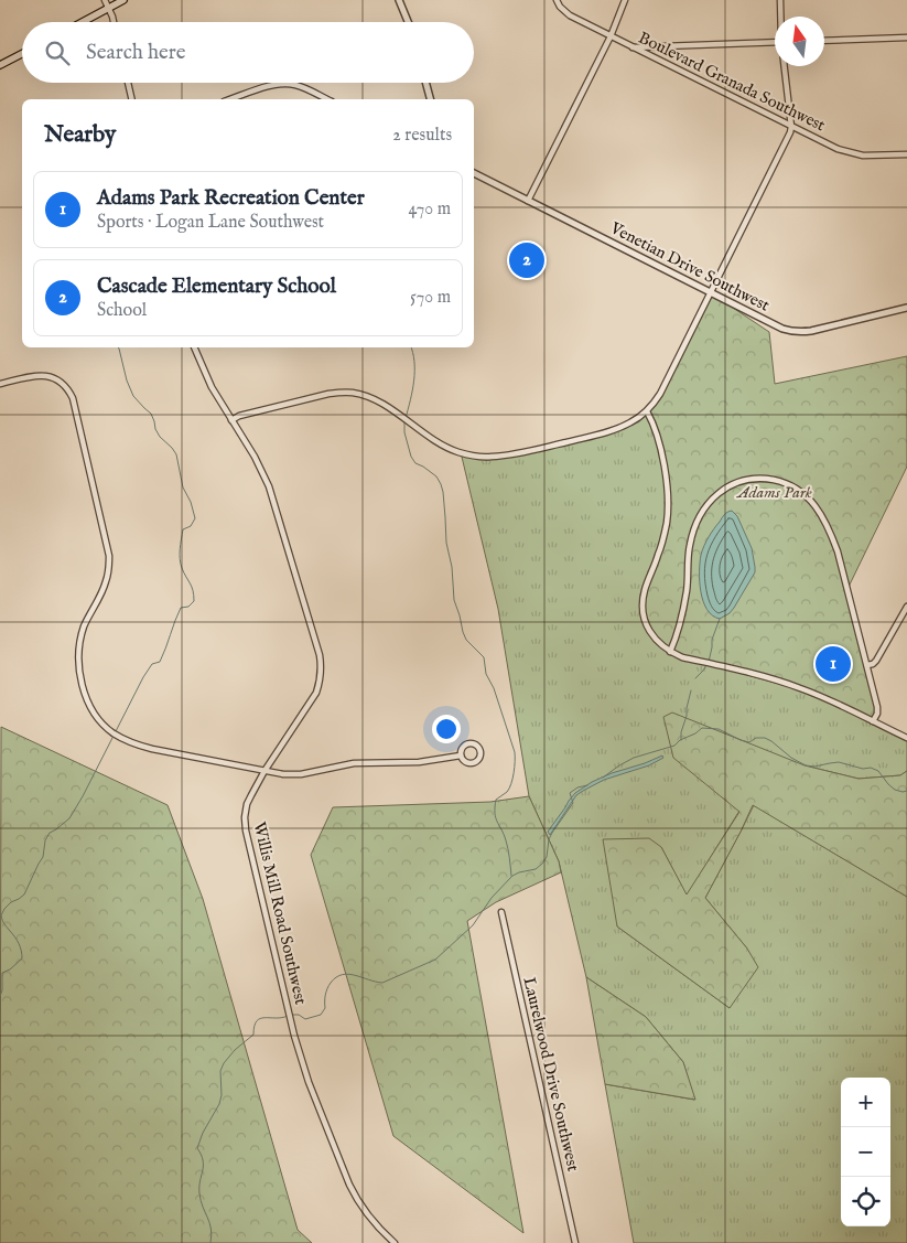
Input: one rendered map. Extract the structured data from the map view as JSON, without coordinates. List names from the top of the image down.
{
  "streets": {
    "street": [
      "Boulevard Granada Southwest",
      "Venetian Drive Southwest",
      "Willis Mill Road Southwest",
      "Laurelwood Drive Southwest"
    ]
  },
  "parks": ["Adams Park"],
  "north": "top",
  "page": {
    "search": "Search here",
    "heading": ["Nearby", "2 results"],
    "list": [
      {
        "mark": "1",
        "name": "Adams Park Recreation Center",
        "note": "Sports · Logan Lane Southwest",
        "value": "470 m"
      },
      {
        "mark": "2",
        "name": "Cascade Elementary School",
        "note": "School",
        "value": "570 m"
      }
    ],
    "pins": ["2", "1"],
    "map_buttons": ["+", "−"]
  }
}
